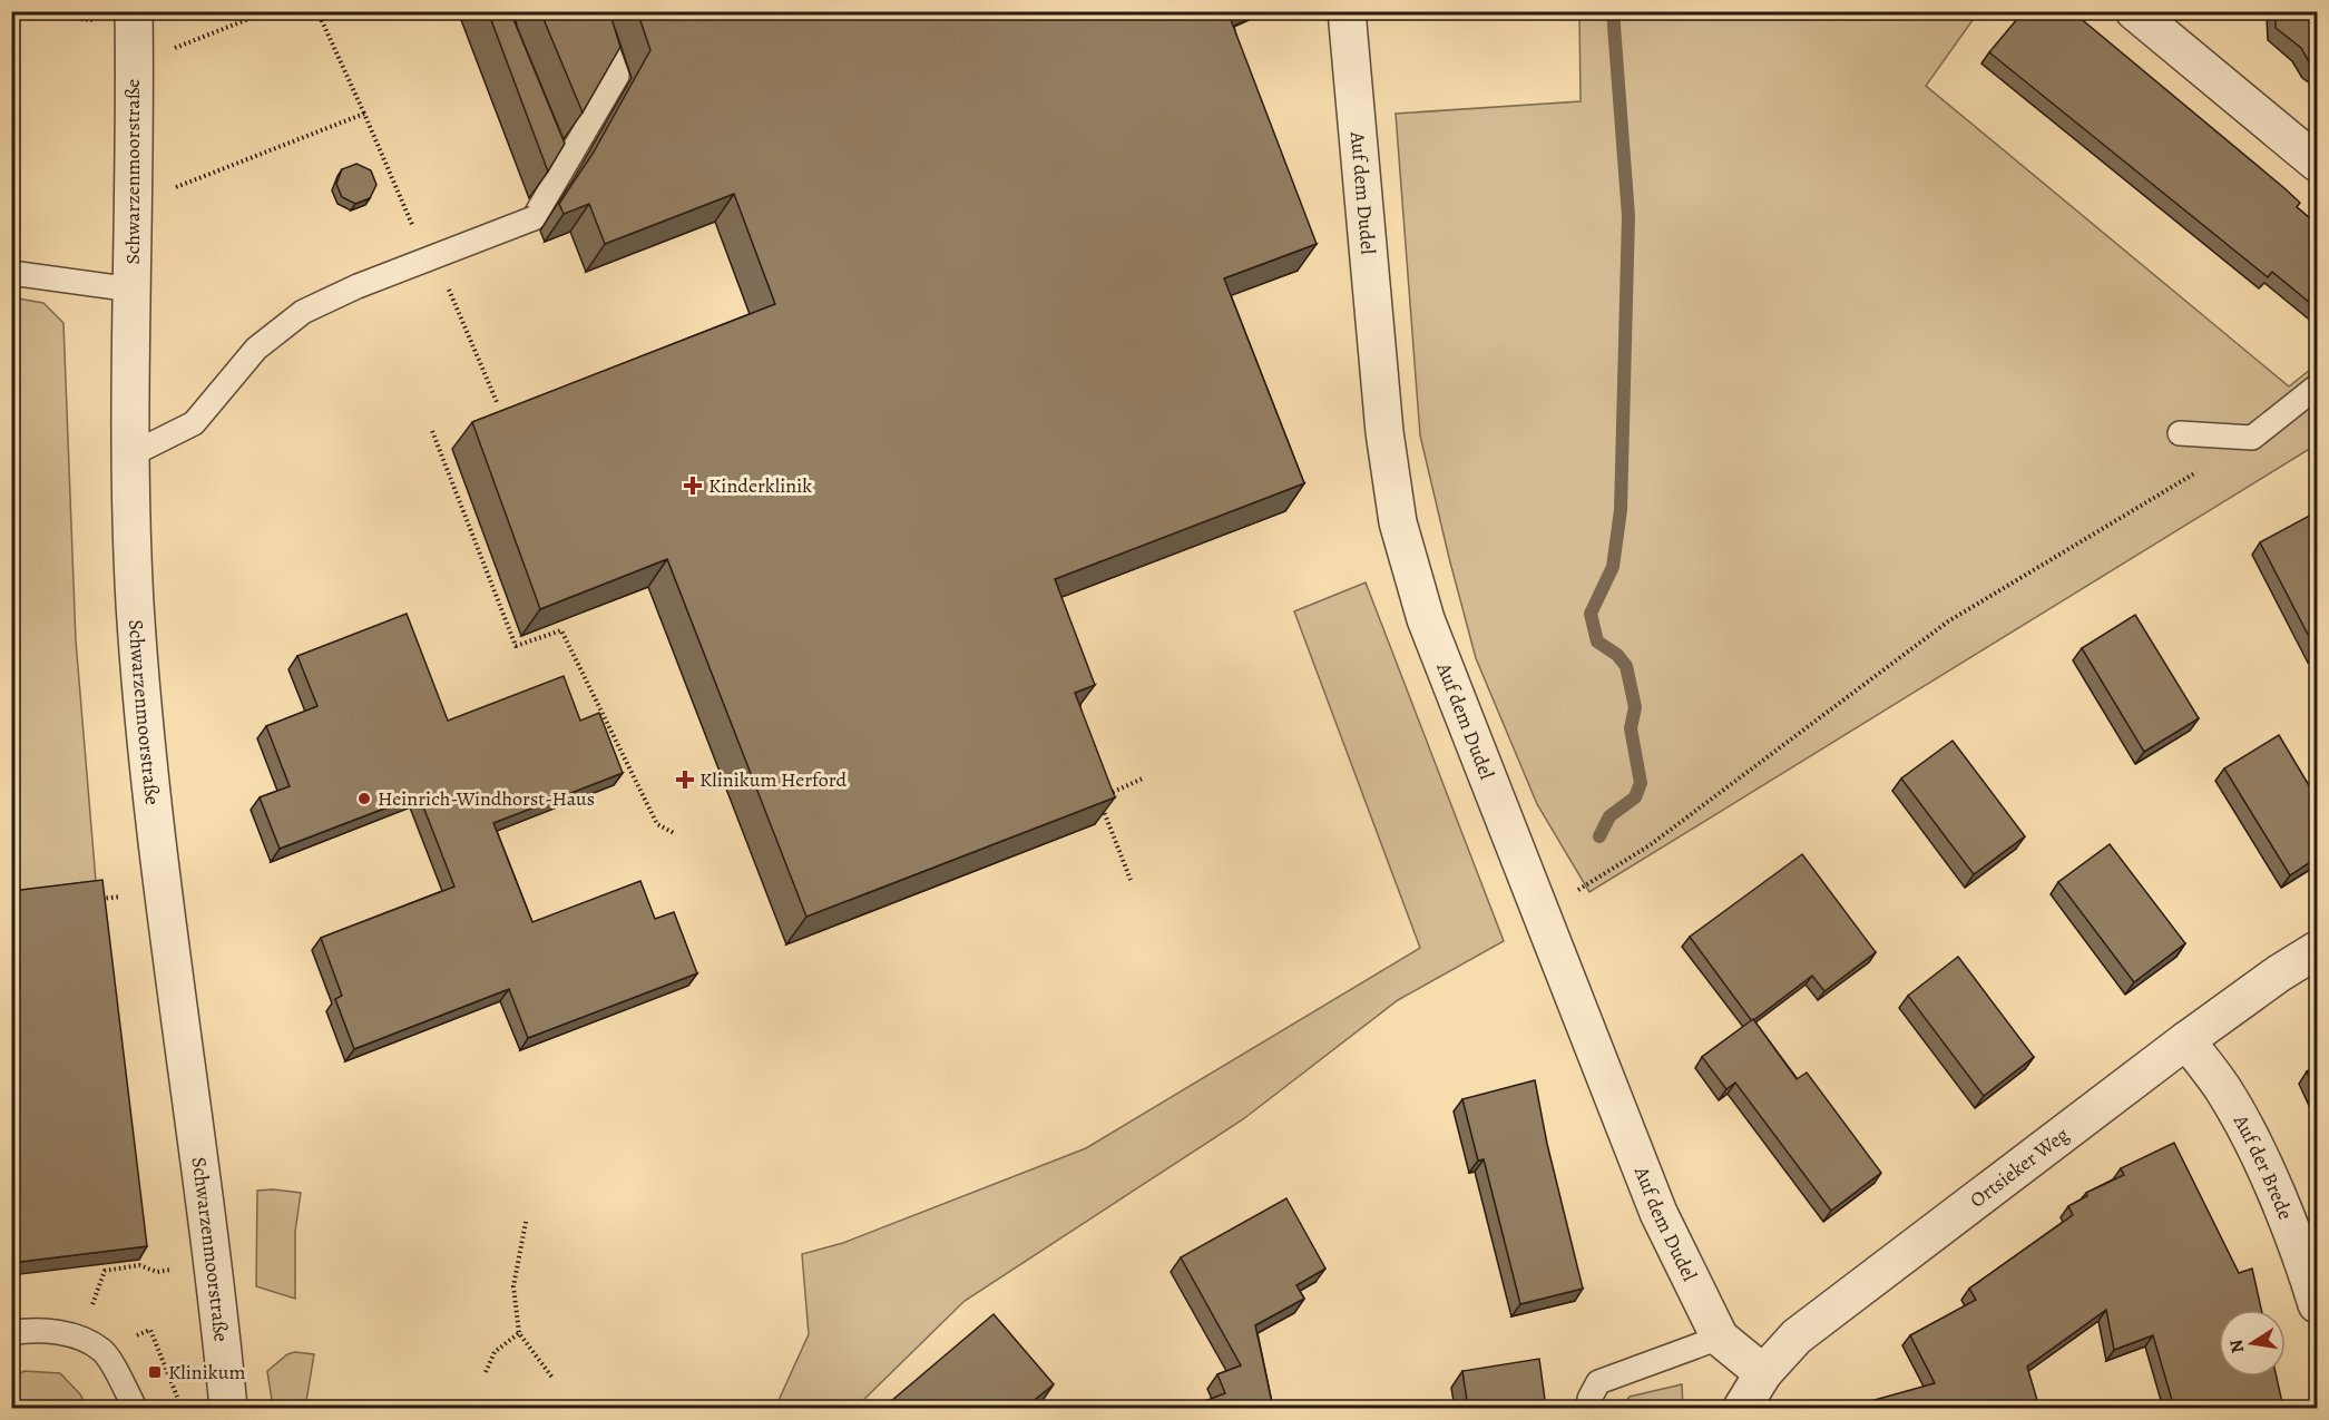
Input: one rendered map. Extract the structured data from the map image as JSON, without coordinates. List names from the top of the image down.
{
  "streets": {
    "street": [
      "Schwarzenmoorstraße",
      "Auf dem Dudel",
      "Auf der Brede",
      "Ortsieker Weg"
    ]
  },
  "crossings": [
    ["Auf dem Dudel", "Ortsieker Weg"],
    ["Auf der Brede", "Ortsieker Weg"]
  ],
  "places": {
    "health": ["Kinderklinik", "Klinikum Herford"],
    "other": ["Heinrich-Windhorst-Haus"],
    "transit": ["Klinikum"]
  },
  "north": "left"
}
